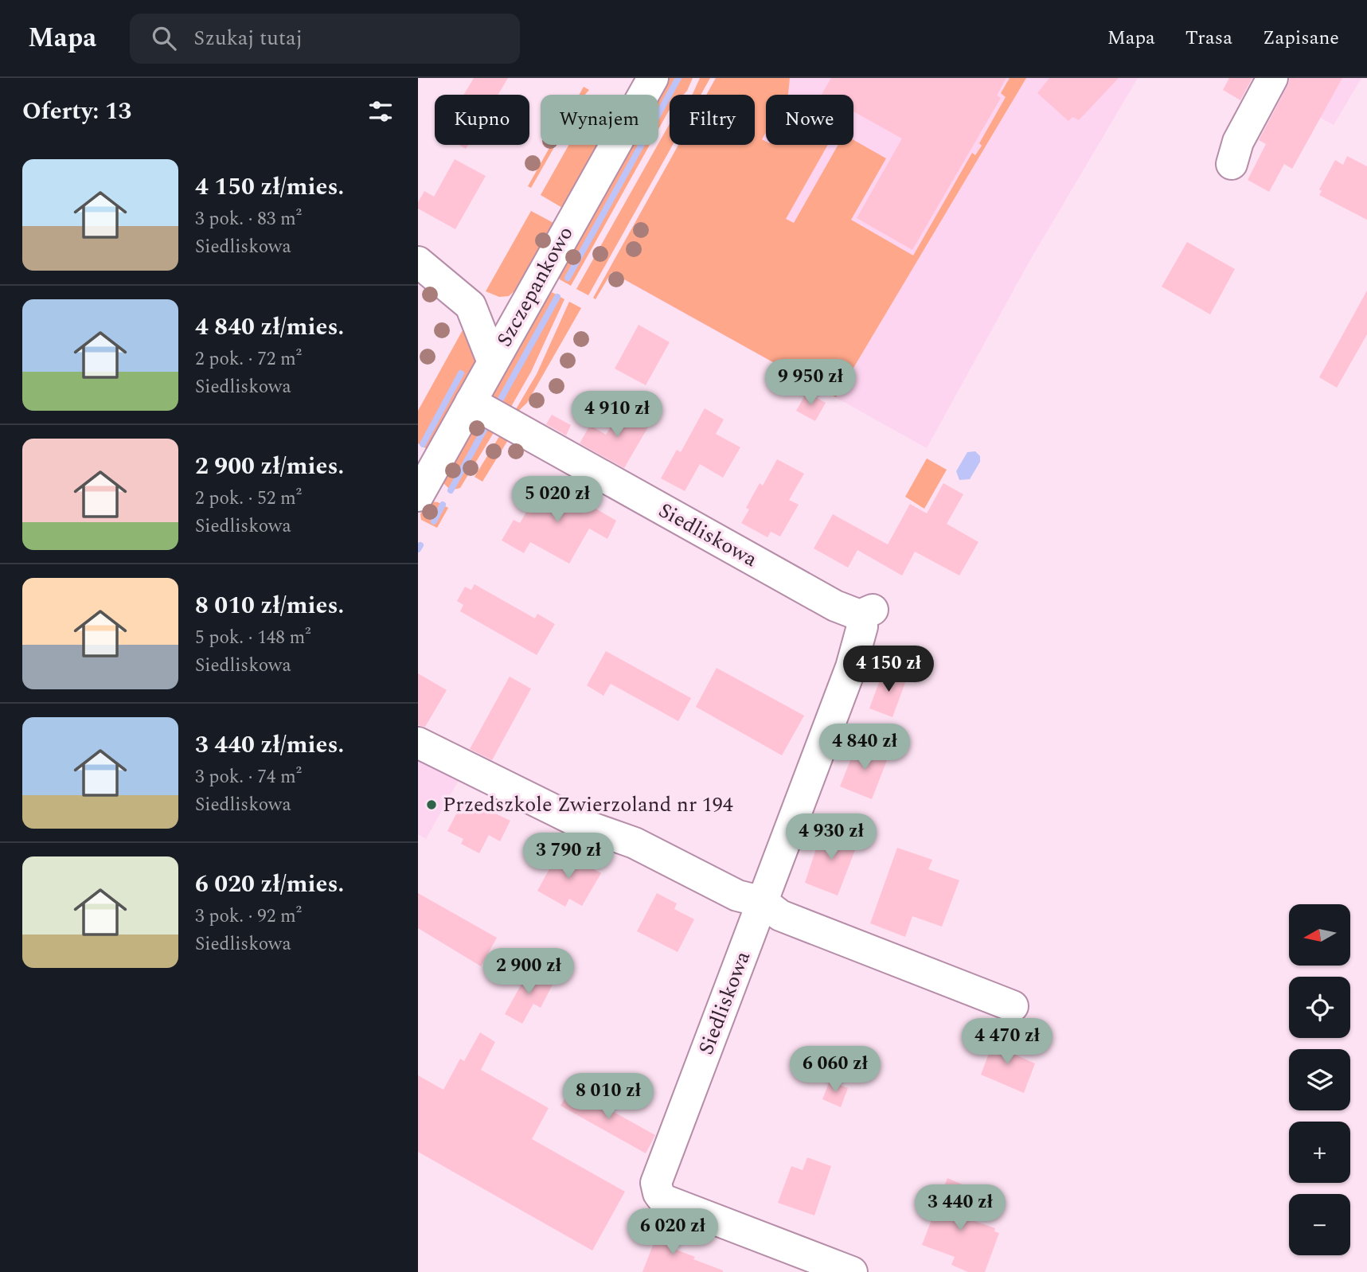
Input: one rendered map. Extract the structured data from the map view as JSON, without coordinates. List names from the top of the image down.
{
  "streets": {
    "street": ["Szczepankowo", "Siedliskowa"]
  },
  "crossings": [
    ["Szczepankowo", "Siedliskowa"]
  ],
  "places": ["Przedszkole Zwierzoland nr 194"],
  "north": "left",
  "page": {
    "header": "Mapa",
    "search": "Szukaj tutaj",
    "nav": ["Mapa", "Trasa", "Zapisane"],
    "heading": "Oferty: 13",
    "chip": [
      "Kupno",
      "Wynajem",
      "Filtry",
      "Nowe"
    ],
    "list": [
      {
        "name": "4 150 zł/mies.",
        "note": "3 pok. · 83 m² · Siedliskowa"
      },
      {
        "name": "4 840 zł/mies.",
        "note": "2 pok. · 72 m² · Siedliskowa"
      },
      {
        "name": "2 900 zł/mies.",
        "note": "2 pok. · 52 m² · Siedliskowa"
      },
      {
        "name": "8 010 zł/mies.",
        "note": "5 pok. · 148 m² · Siedliskowa"
      },
      {
        "name": "3 440 zł/mies.",
        "note": "3 pok. · 74 m² · Siedliskowa"
      },
      {
        "name": "6 020 zł/mies.",
        "note": "3 pok. · 92 m² · Siedliskowa"
      }
    ],
    "price": [
      "9 950 zł",
      "4 910 zł",
      "5 020 zł",
      "4 150 zł",
      "4 840 zł",
      "4 930 zł",
      "3 790 zł",
      "2 900 zł",
      "4 470 zł",
      "6 060 zł",
      "8 010 zł",
      "3 440 zł",
      "6 020 zł"
    ],
    "map_buttons": ["+", "−"]
  }
}
